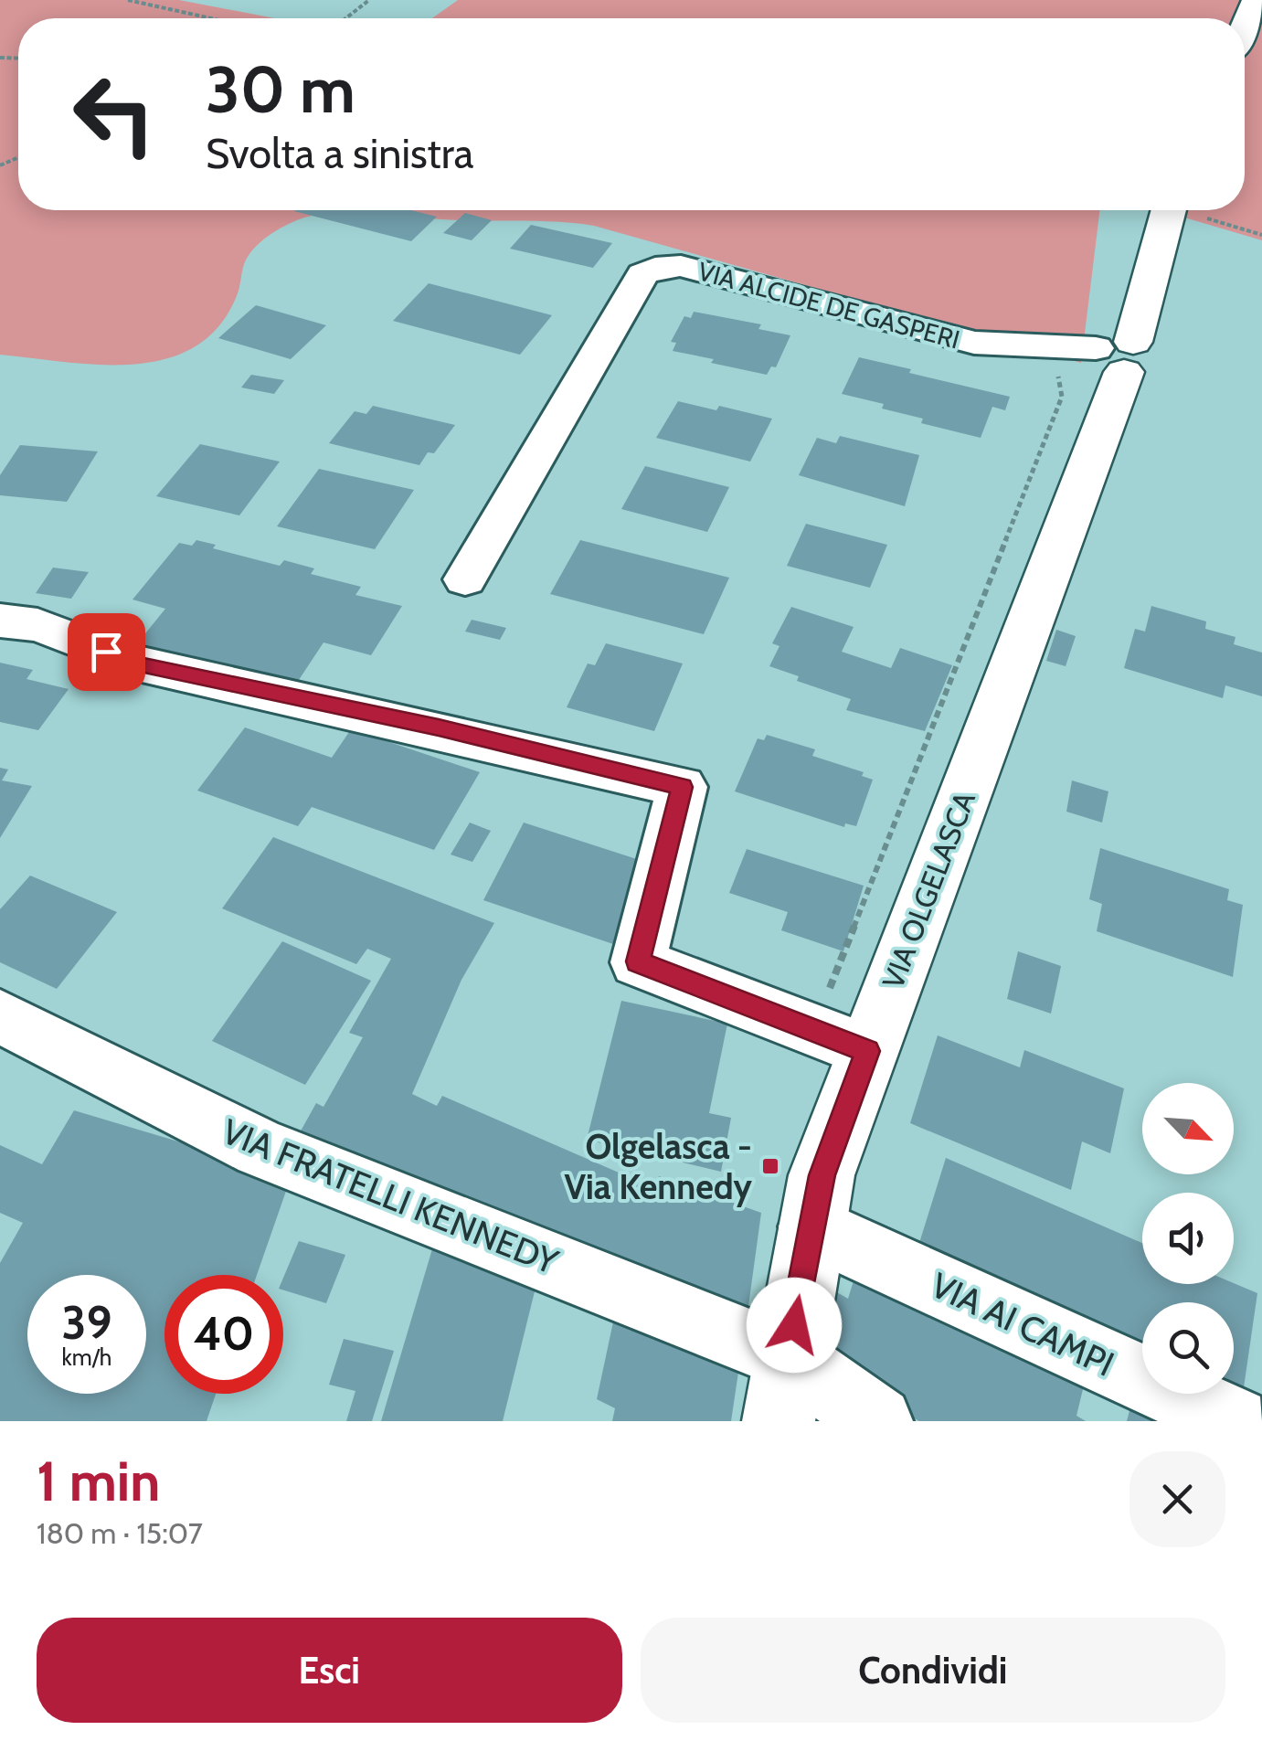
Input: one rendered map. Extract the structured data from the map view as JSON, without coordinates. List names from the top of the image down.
{
  "streets": {
    "street": [
      "VIA ALCIDE DE GASPERI",
      "VIA OLGELASCA",
      "VIA FRATELLI KENNEDY",
      "VIA AI CAMPI"
    ]
  },
  "crossings": [
    ["VIA ALCIDE DE GASPERI", "VIA OLGELASCA"],
    ["VIA OLGELASCA", "VIA FRATELLI KENNEDY"],
    ["VIA OLGELASCA", "VIA AI CAMPI"]
  ],
  "places": {
    "transit": ["Olgelasca - Via Kennedy"]
  },
  "north": "bottom right",
  "page": {
    "turn": ["30 m", "Svolta a sinistra"],
    "speed": "39 km/h",
    "limit": "40",
    "heading": ["1 min", "180 m · 15:07"],
    "buttons": ["Esci", "Condividi"]
  }
}
